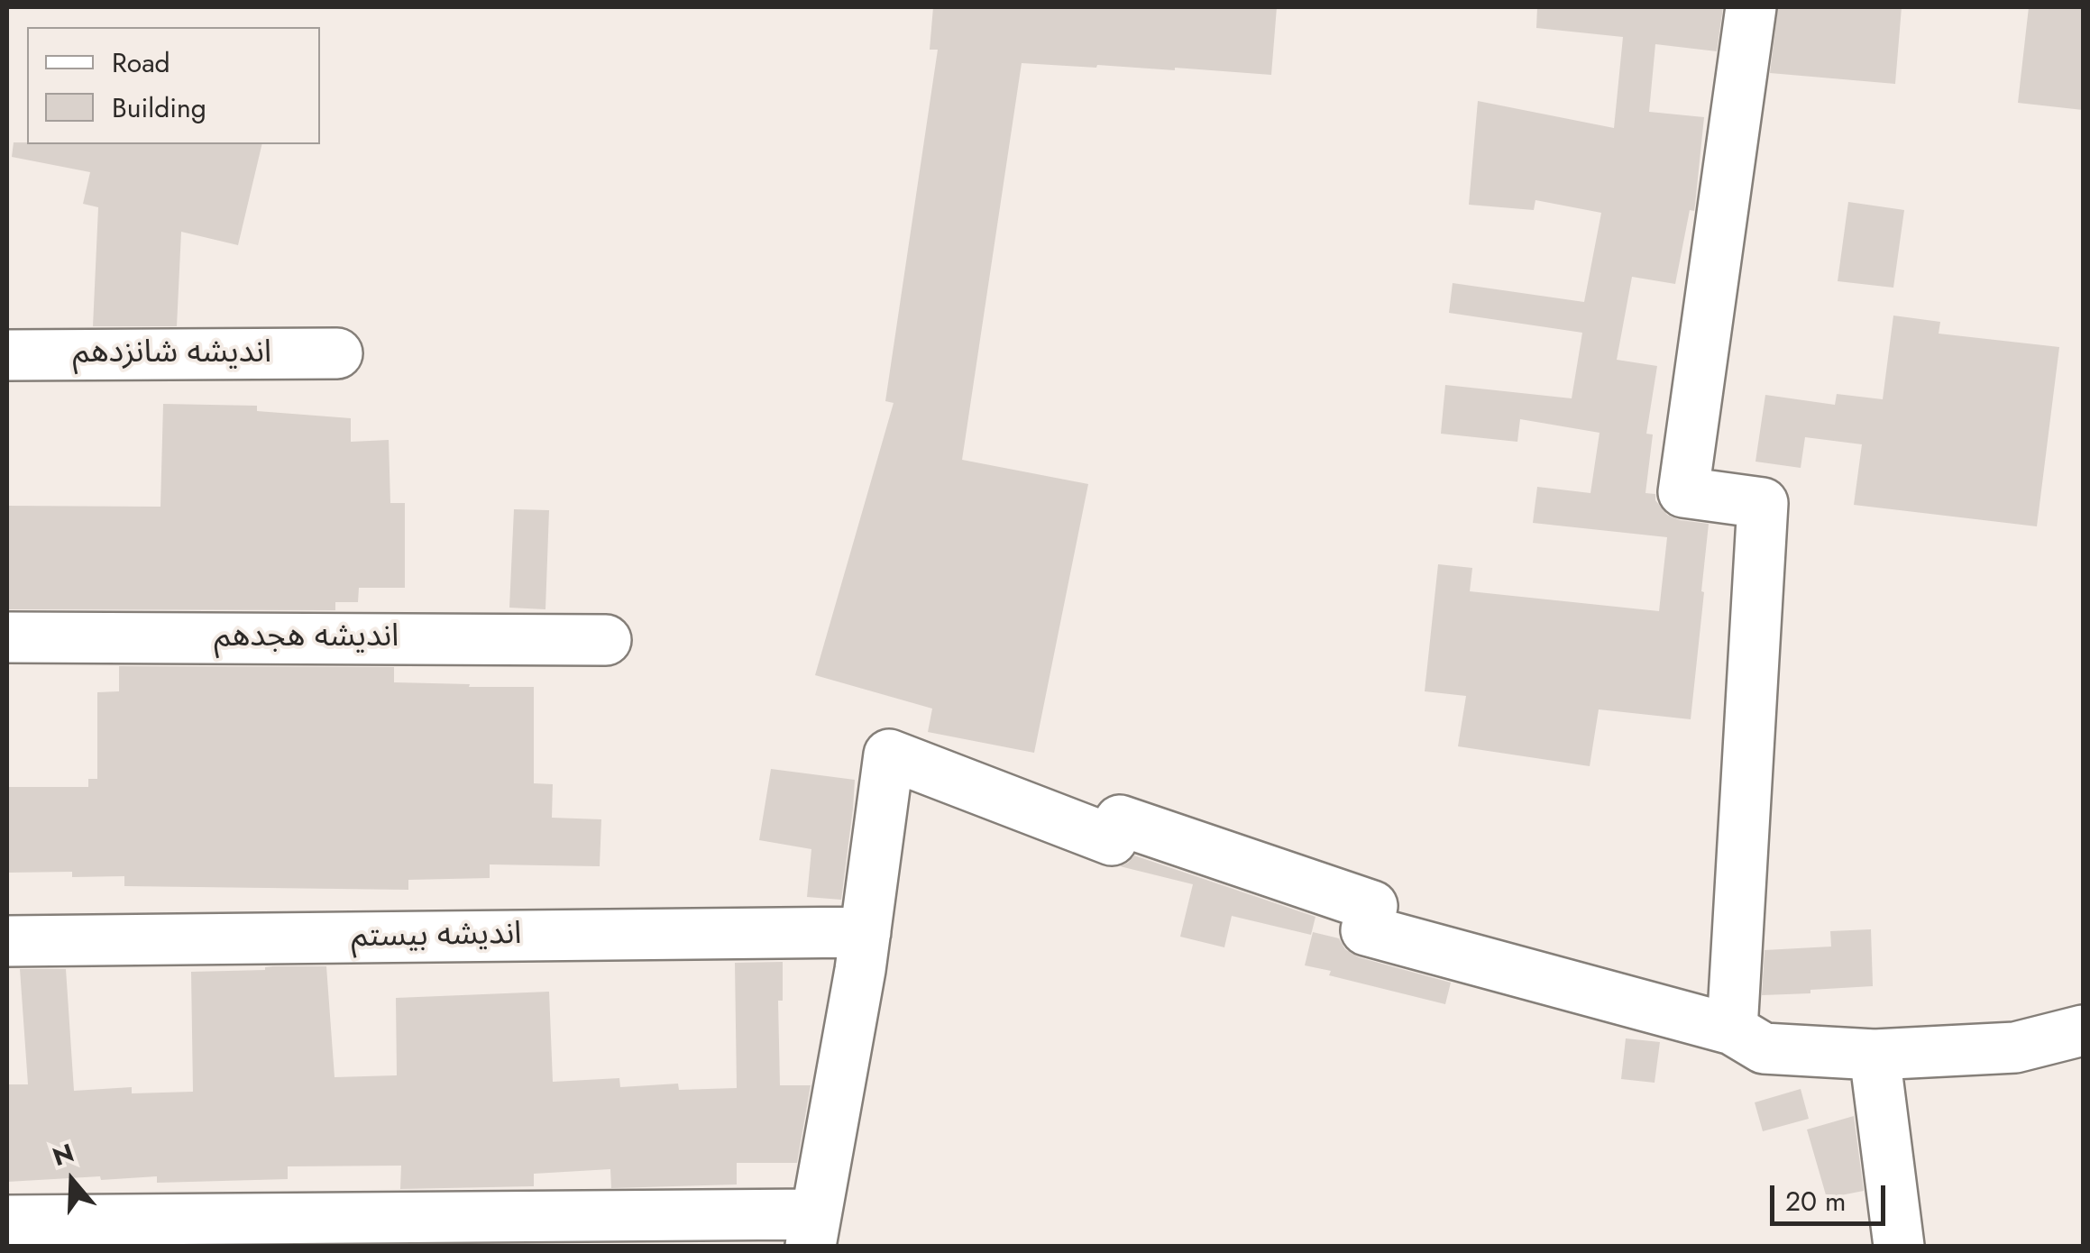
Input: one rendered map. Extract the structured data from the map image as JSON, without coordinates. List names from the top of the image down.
{
  "streets": {
    "street": ["اندیشه شانزدهم", "اندیشه هجدهم", "اندیشه بیستم"]
  },
  "legend": ["Road", "Building"],
  "scale_bar": "20 m",
  "north": "top"
}
